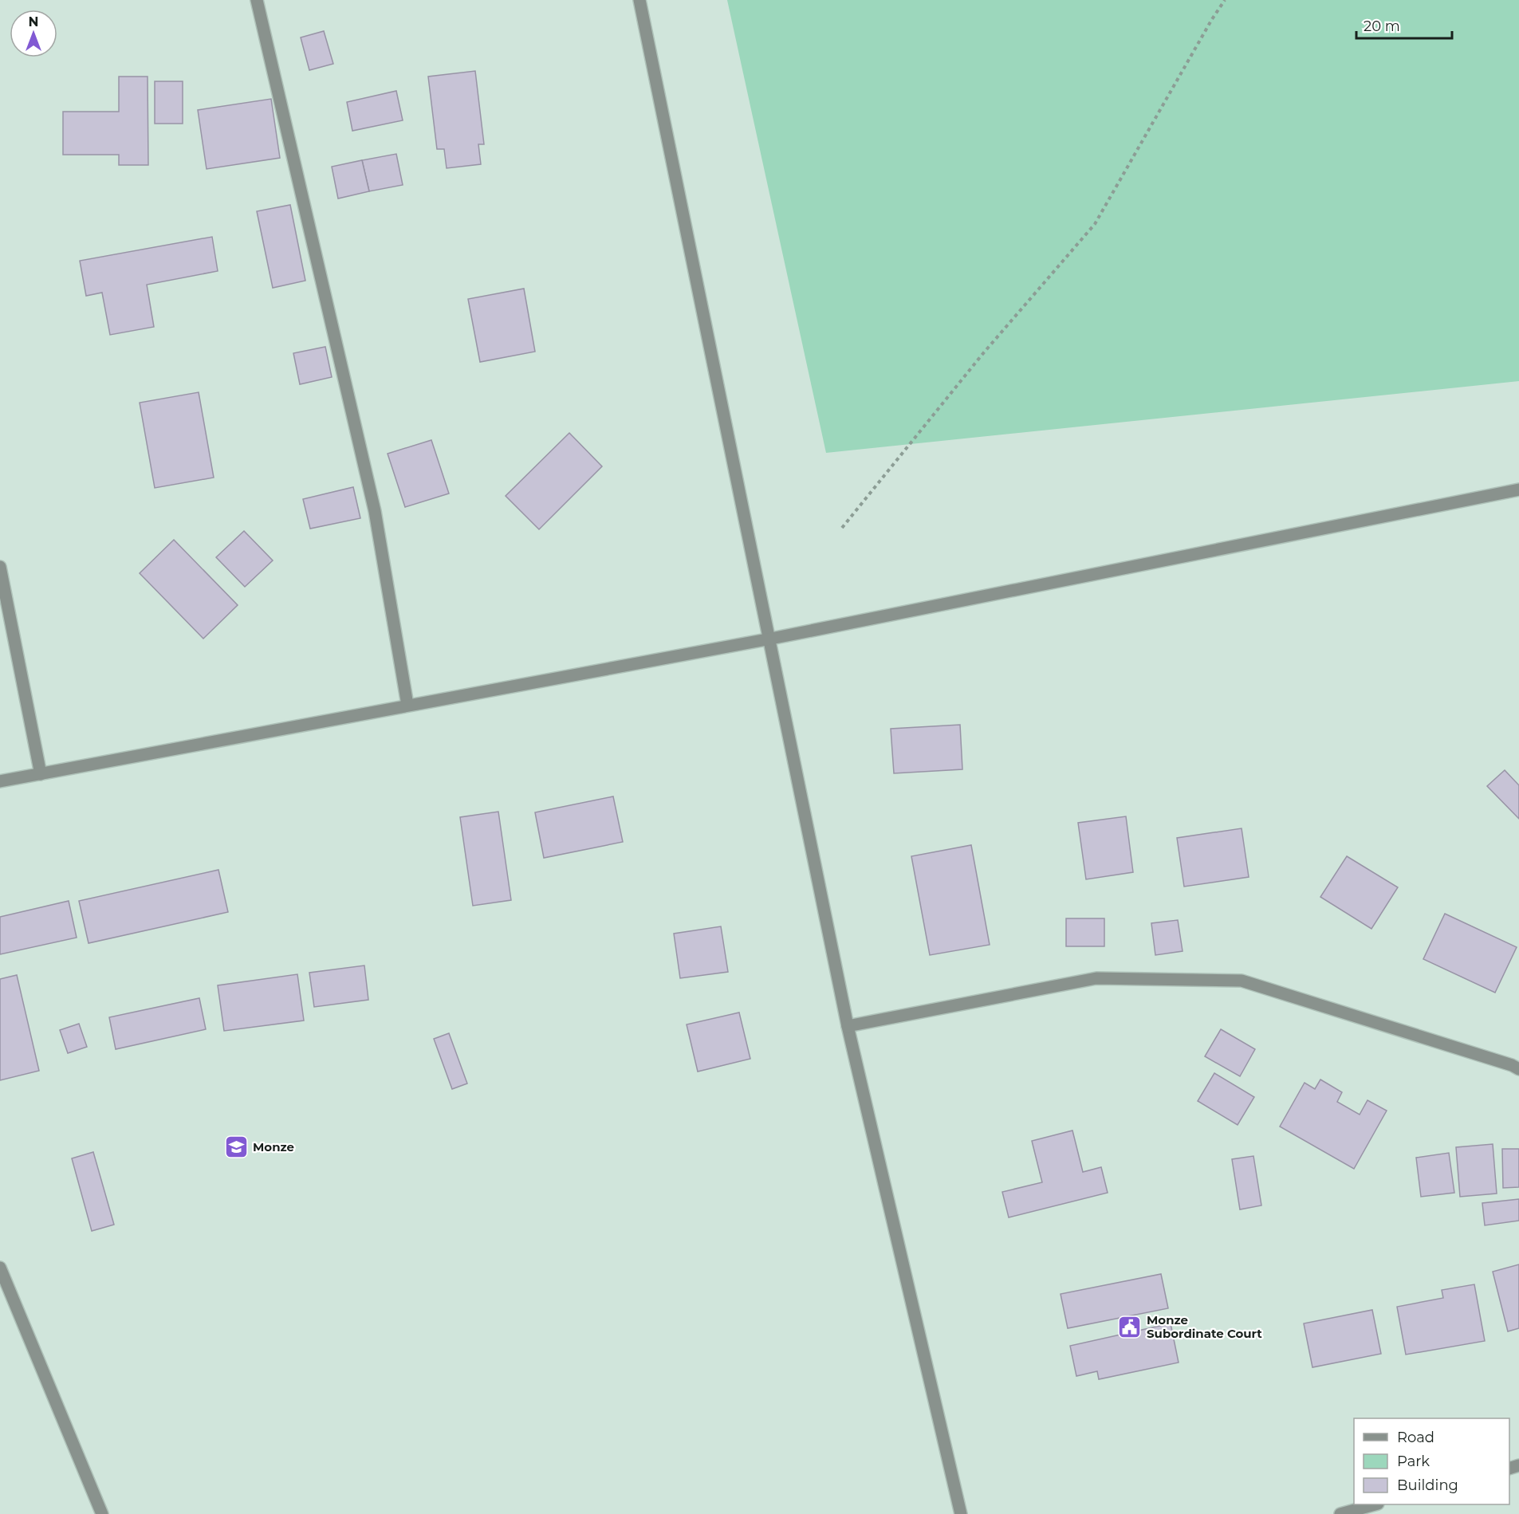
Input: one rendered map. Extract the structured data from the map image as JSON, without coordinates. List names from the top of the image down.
{
  "places": {
    "school or university": ["Monze"],
    "public building": ["Monze Subordinate Court"]
  },
  "legend": ["Road", "Park", "Building"],
  "scale_bar": "20 m",
  "north": "top"
}
